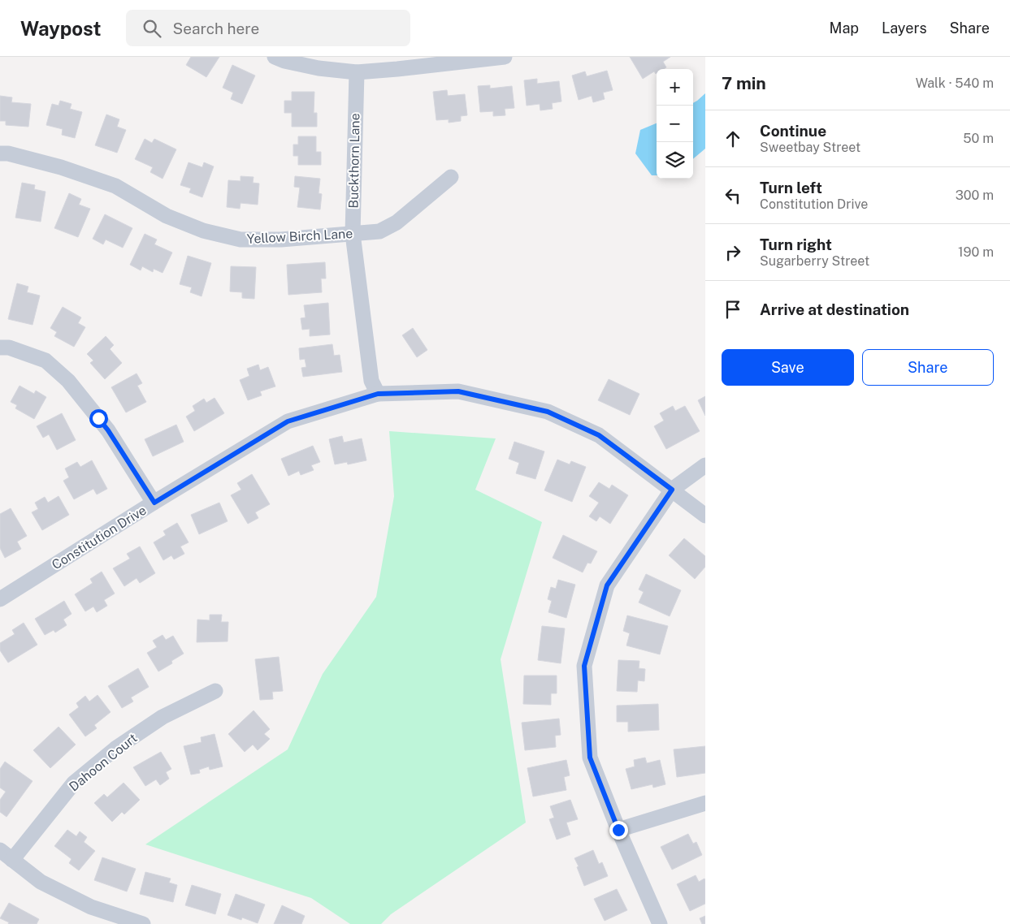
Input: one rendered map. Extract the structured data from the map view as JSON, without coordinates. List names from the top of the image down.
{
  "streets": {
    "street": [
      "Buckthorn Lane",
      "Yellow Birch Lane",
      "Constitution Drive",
      "Dahoon Court"
    ]
  },
  "crossings": [
    ["Buckthorn Lane", "Yellow Birch Lane"],
    ["Buckthorn Lane", "Constitution Drive"]
  ],
  "page": {
    "header": "Waypost",
    "search": "Search here",
    "nav": ["Map", "Layers", "Share"],
    "heading": ["7 min", "Walk · 540 m"],
    "map_buttons": ["+", "−"],
    "list": [
      ["Continue", "Sweetbay Street", "50 m"],
      ["Turn left", "Constitution Drive", "300 m"],
      ["Turn right", "Sugarberry Street", "190 m"],
      "Arrive at destination"
    ],
    "buttons": ["Save", "Share"]
  }
}
